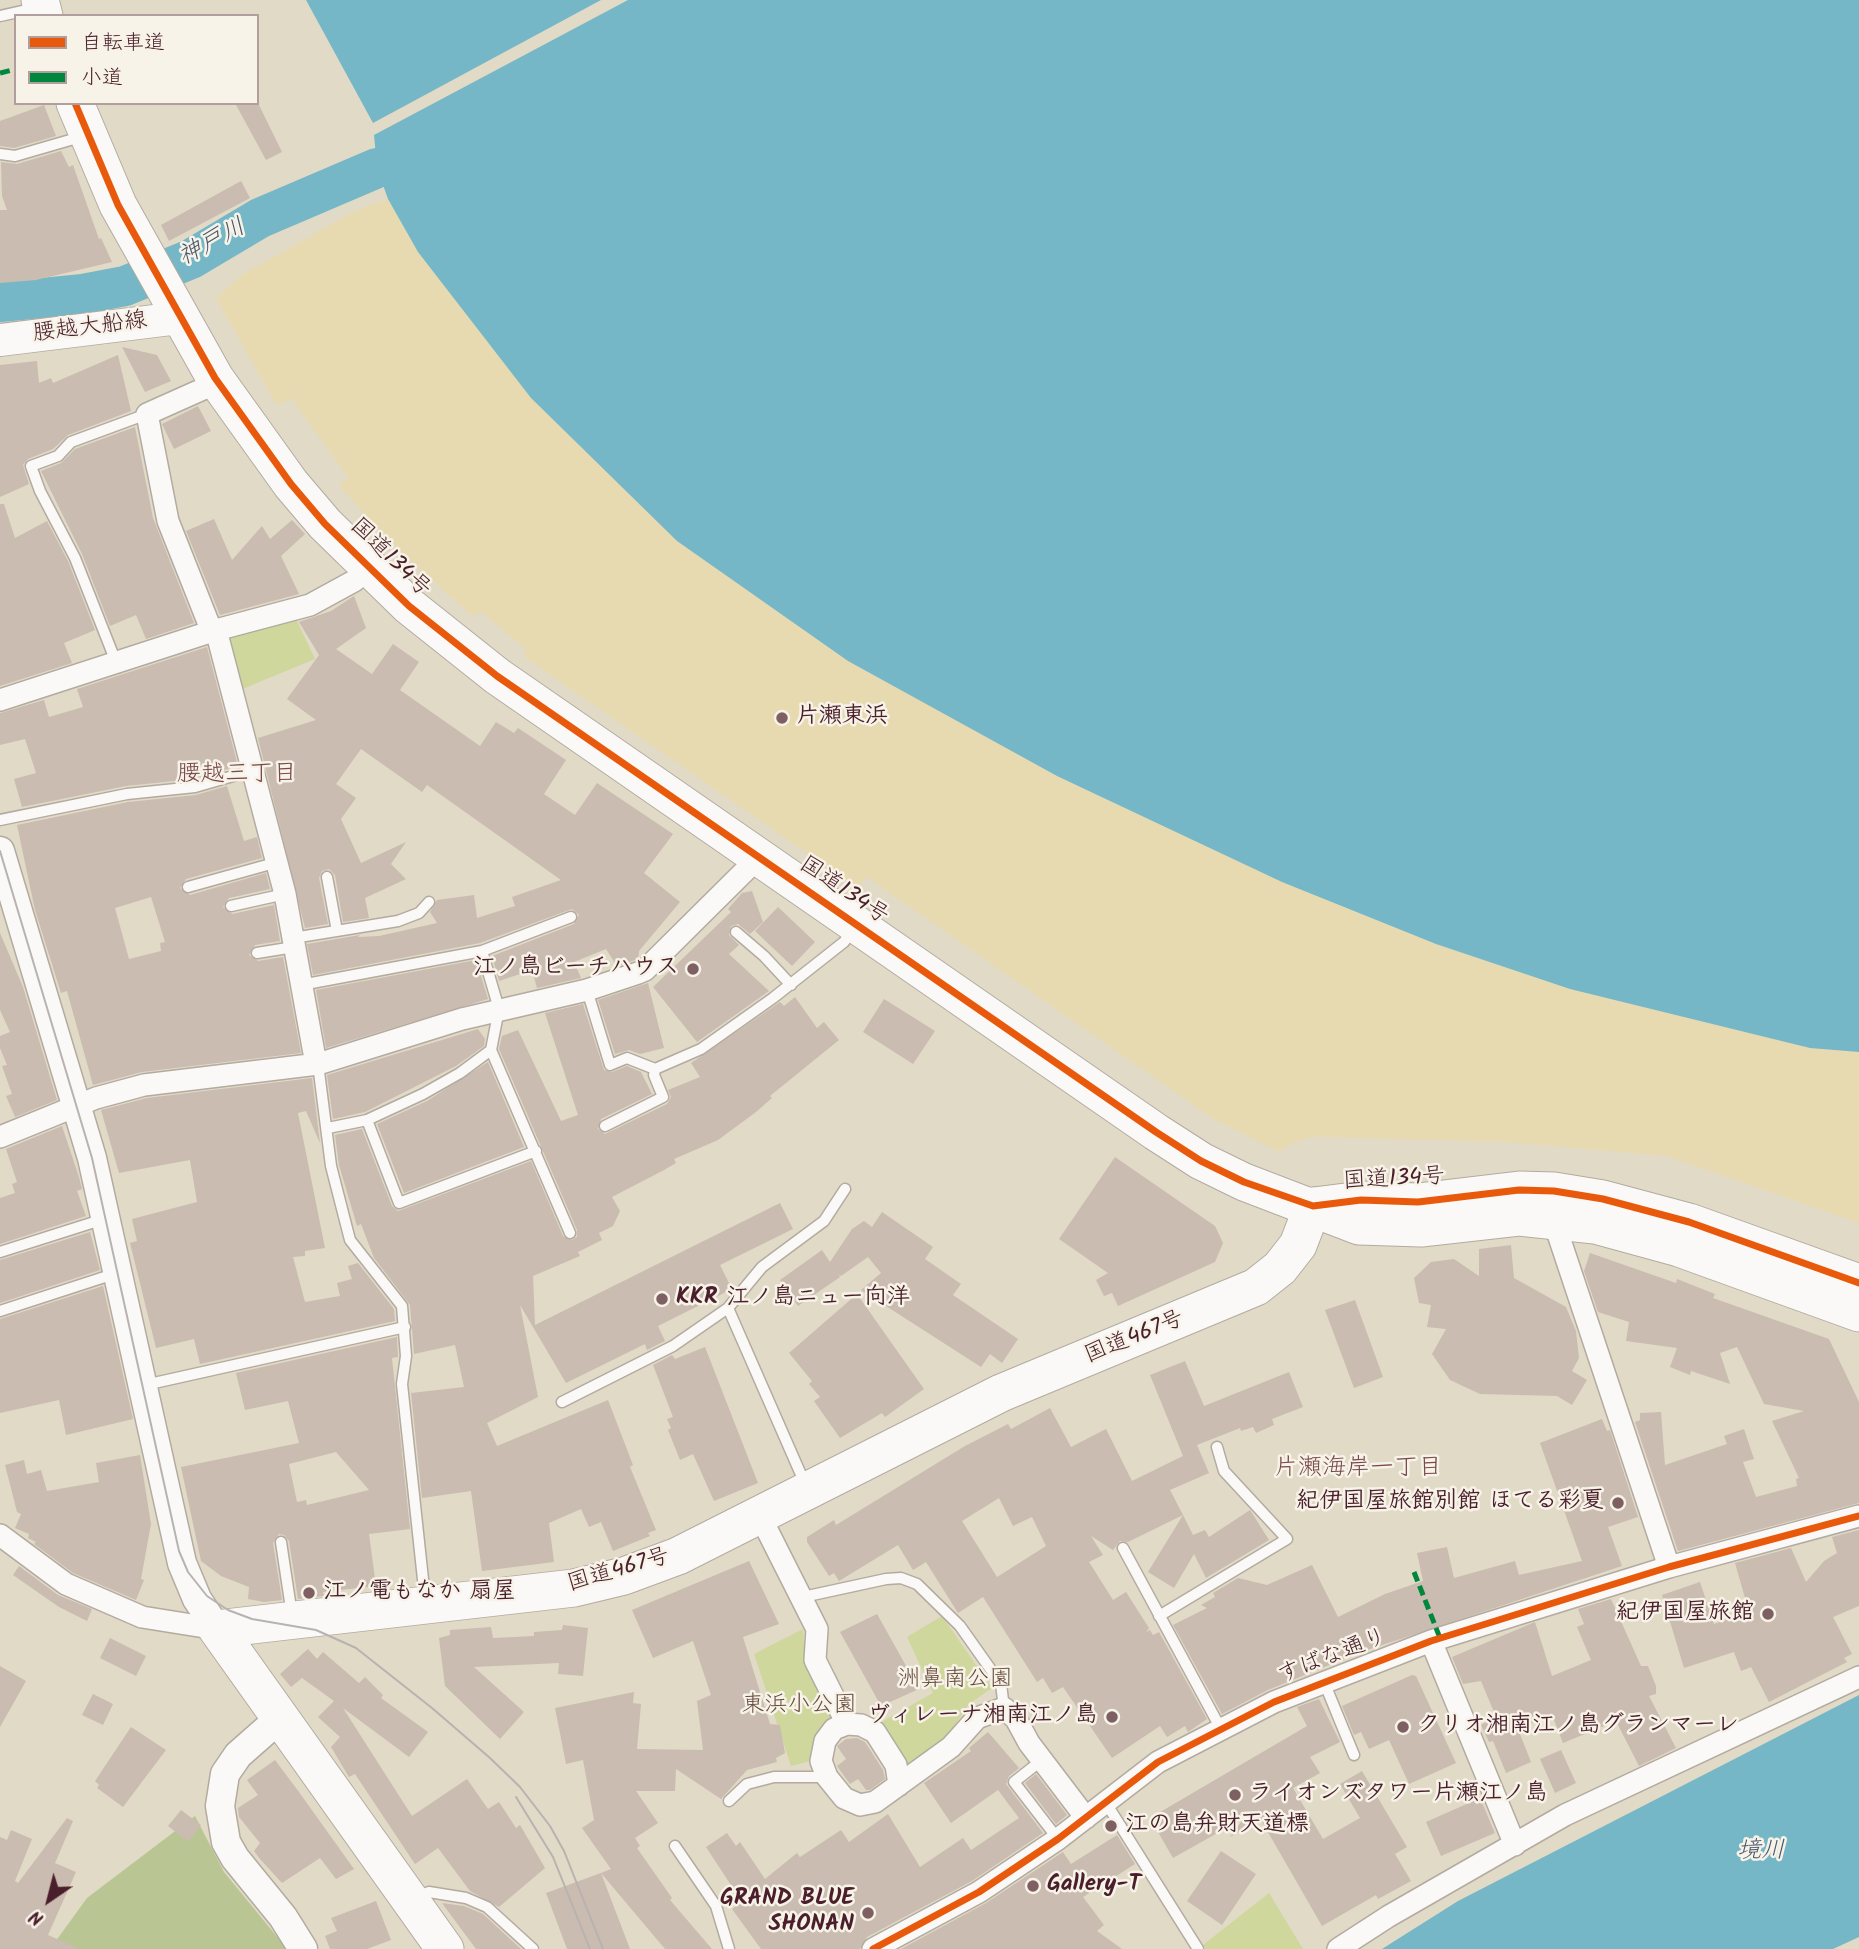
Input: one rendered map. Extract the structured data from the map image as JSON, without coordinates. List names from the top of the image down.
{
  "streets": {
    "highway": ["国道134号", "国道467号"],
    "main road": ["腰越大船線"],
    "street": ["すばな通り"]
  },
  "crossings": [
    ["腰越大船線", "国道134号"],
    ["国道134号", "国道467号"]
  ],
  "districts": ["腰越三丁目", "片瀬海岸一丁目"],
  "water": ["神戸川", "境川"],
  "parks": ["洲鼻南公園", "東浜小公園"],
  "places": [
    "片瀬東浜",
    "江ノ島ビーチハウス",
    "KKR 江ノ島ニュー向洋",
    "紀伊国屋旅館別館 ほてる彩夏",
    "江ノ電もなか 扇屋",
    "紀伊国屋旅館",
    "ヴィレーナ湘南江ノ島",
    "クリオ湘南江ノ島グランマーレ",
    "ライオンズタワー片瀬江ノ島",
    "江の島弁財天道標",
    "Gallery-T",
    "GRAND BLUE SHONAN"
  ],
  "legend": ["自転車道", "小道"],
  "north": "bottom left"
}
